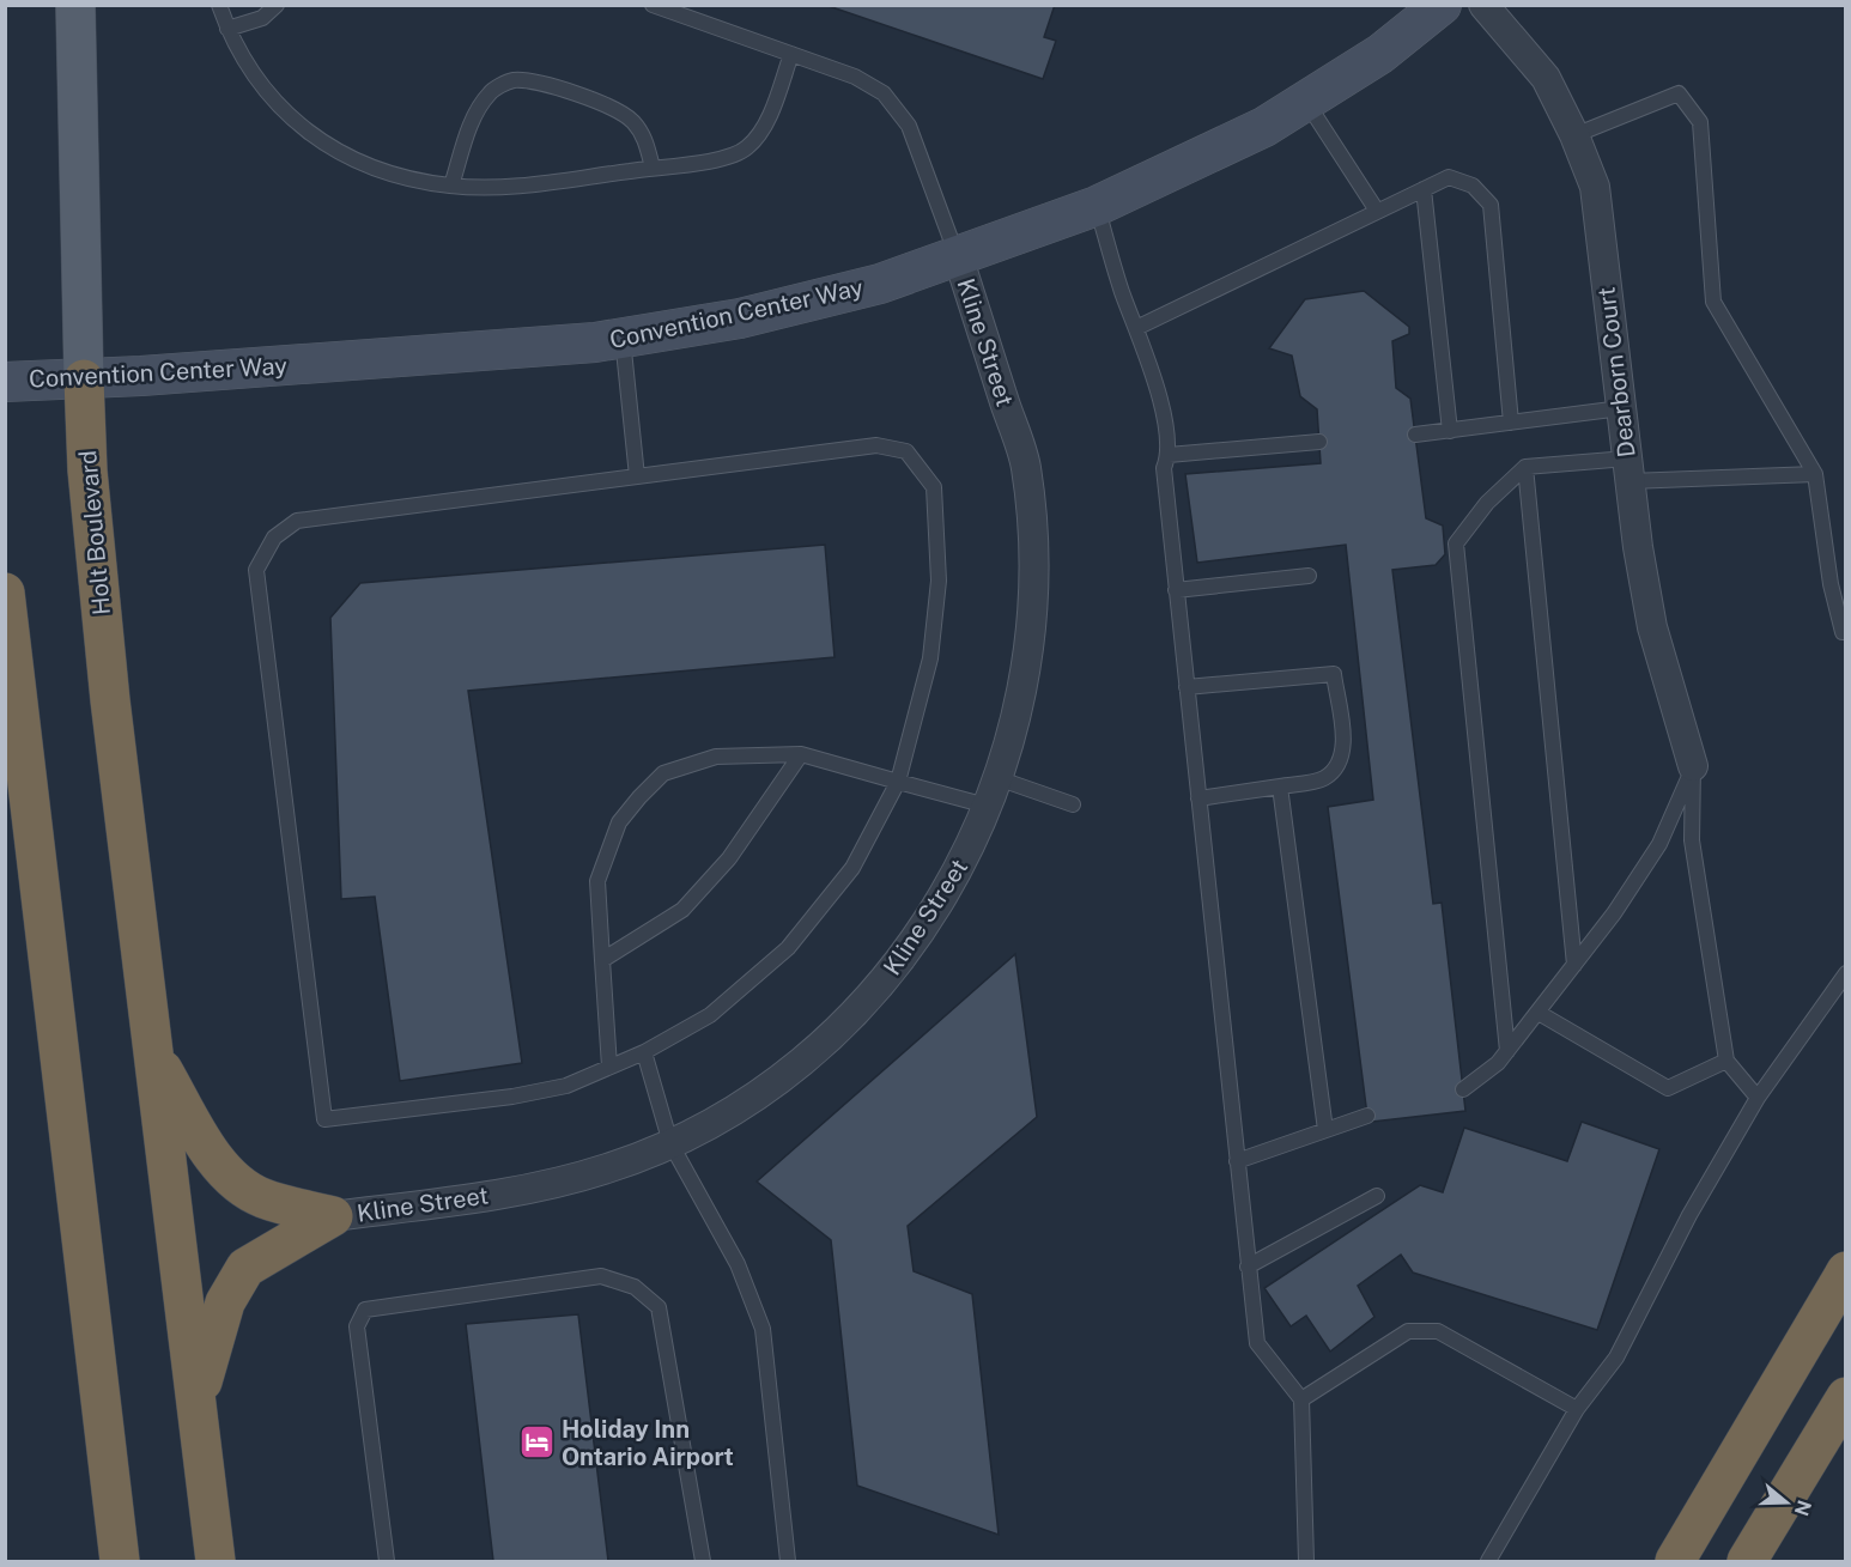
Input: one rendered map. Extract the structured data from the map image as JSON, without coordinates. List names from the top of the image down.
{
  "streets": {
    "highway": ["Holt Boulevard"],
    "street": ["Convention Center Way", "Kline Street", "Dearborn Court"]
  },
  "crossings": [
    ["Convention Center Way", "Kline Street"],
    ["Convention Center Way", "Holt Boulevard"]
  ],
  "places": {
    "hotel": ["Holiday Inn Ontario Airport"]
  },
  "north": "right"
}
